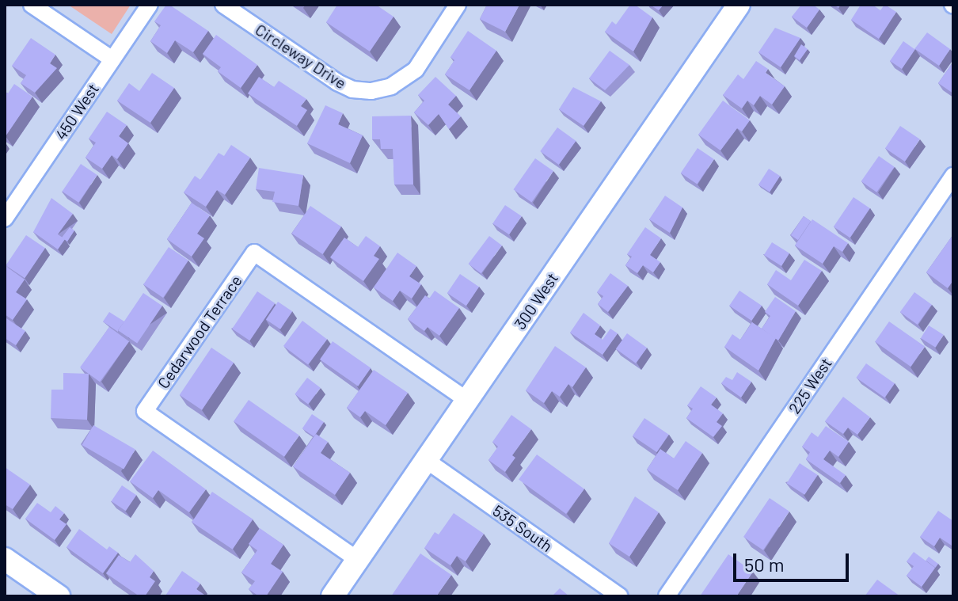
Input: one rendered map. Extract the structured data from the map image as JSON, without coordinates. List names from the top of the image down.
{
  "streets": {
    "street": [
      "Circleway Drive",
      "450 West",
      "300 West",
      "Cedarwood Terrace",
      "225 West",
      "535 South"
    ]
  },
  "crossings": [
    ["300 West", "Cedarwood Terrace"],
    ["300 West", "535 South"]
  ],
  "scale_bar": "50 m"
}
